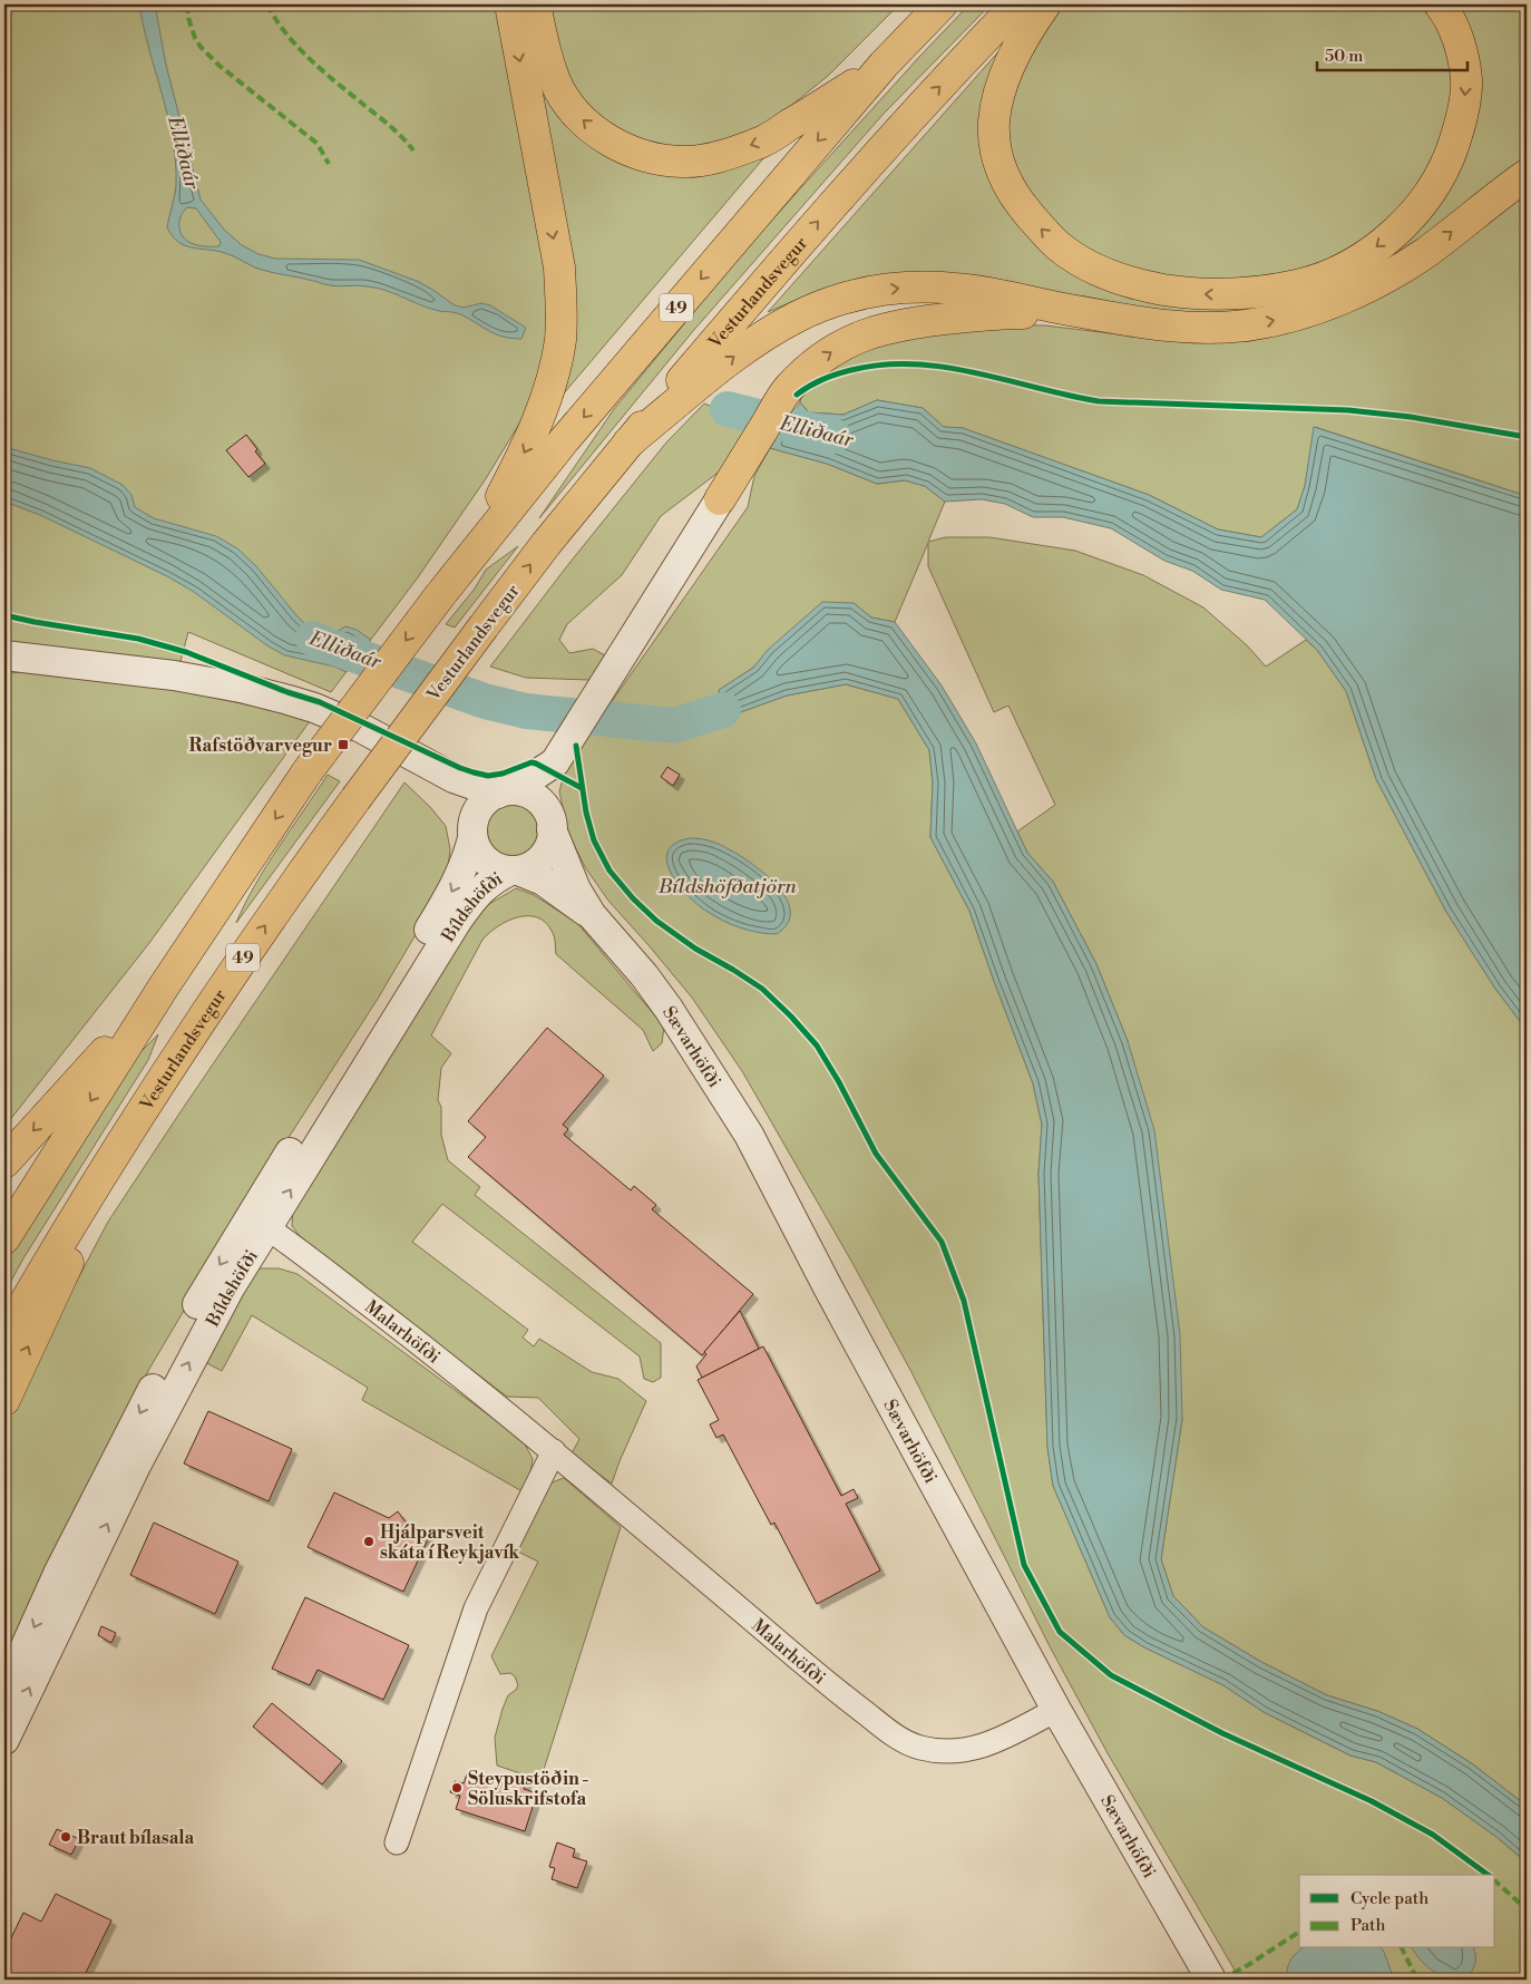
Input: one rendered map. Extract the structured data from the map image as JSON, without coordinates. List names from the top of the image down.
{
  "streets": {
    "highway": ["Vesturlandsvegur", "49"],
    "street": ["Bíldshöfði", "Sævarhöfði", "Malarhöfði"]
  },
  "crossings": [
    ["Bíldshöfði", "Sævarhöfði"],
    ["Bíldshöfði", "Malarhöfði"],
    ["Sævarhöfði", "Malarhöfði"]
  ],
  "water": ["Elliðaár", "Bíldshöfðatjörn"],
  "places": {
    "transit": ["Rafstöðvarvegur"],
    "other": ["Hjálparsveit skáta í Reykjavík", "Steypustöðin - Söluskrifstofa", "Braut bílasala"]
  },
  "legend": ["Cycle path", "Path"],
  "scale_bar": "50 m"
}
